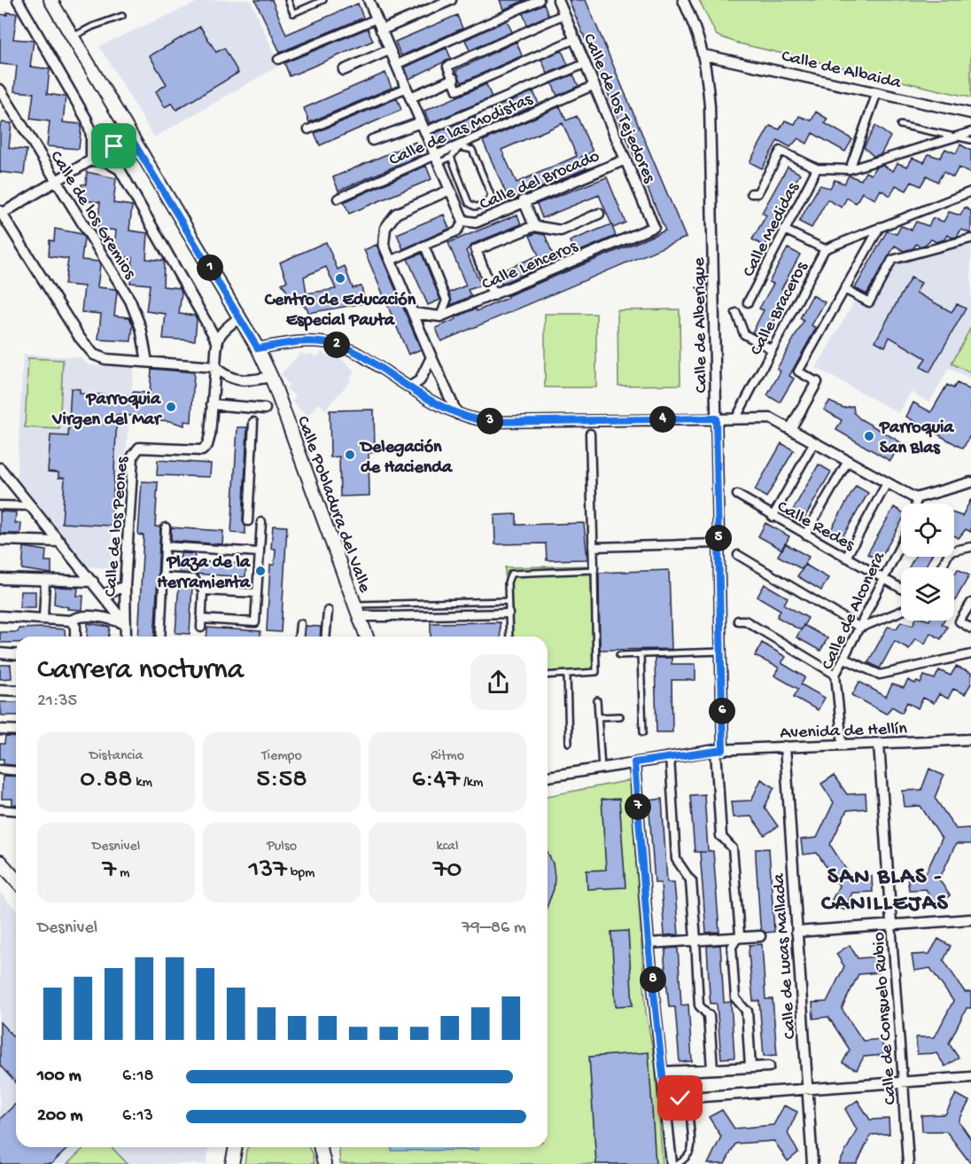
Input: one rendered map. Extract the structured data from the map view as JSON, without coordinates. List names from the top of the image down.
{
  "streets": {
    "street": [
      "Calle de Albaida",
      "Calle de los Tejedores",
      "Calle de las Modistas",
      "Calle del Brocado",
      "Calle de los Gremios",
      "Calle Medidas",
      "Calle Lenceros",
      "Calle Braceros",
      "Calle de Alberique",
      "Calle Pobladura del Valle",
      "Calle Redes",
      "Calle de los Peones",
      "Calle de Alconera",
      "Avenida de Hellín",
      "Calle de Lucas Mallada",
      "Calle de Consuelo Rubio"
    ]
  },
  "crossings": [
    ["Calle de Albaida", "Calle de Alberique"],
    ["Calle de los Tejedores", "Calle de las Modistas"],
    ["Calle de los Tejedores", "Calle del Brocado"],
    ["Calle de los Tejedores", "Calle Lenceros"],
    ["Calle Medidas", "Calle Braceros"],
    ["Calle de Alberique", "Avenida de Hellín"],
    ["Calle Redes", "Calle de Alconera"],
    ["Calle de Alconera", "Avenida de Hellín"],
    ["Avenida de Hellín", "Calle de Lucas Mallada"],
    ["Avenida de Hellín", "Calle de Consuelo Rubio"]
  ],
  "districts": ["SAN BLAS - CANILLEJAS"],
  "places": [
    "Centro de Educación Especial Pauta",
    "Parroquia Virgen del Mar",
    "Parroquia San Blas",
    "Delegación de Hacienda",
    "Plaza de la Herramienta"
  ],
  "page": {
    "pins": [
      "1",
      "2",
      "4",
      "3",
      "5",
      "6",
      "7",
      "8"
    ],
    "heading": ["Carrera nocturna", "21:35"],
    "stats": [
      ["Distancia", "0.88 km"],
      ["Tiempo", "5:58"],
      ["Ritmo", "6:47 /km"],
      ["Desnivel", "7 m"],
      ["Pulso", "137 bpm"],
      ["kcal", "70"]
    ],
    "chart": ["Desnivel", "79–86 m"],
    "list": [
      {
        "name": "100 m",
        "note": "6:18"
      },
      {
        "name": "200 m",
        "note": "6:13"
      }
    ]
  }
}
